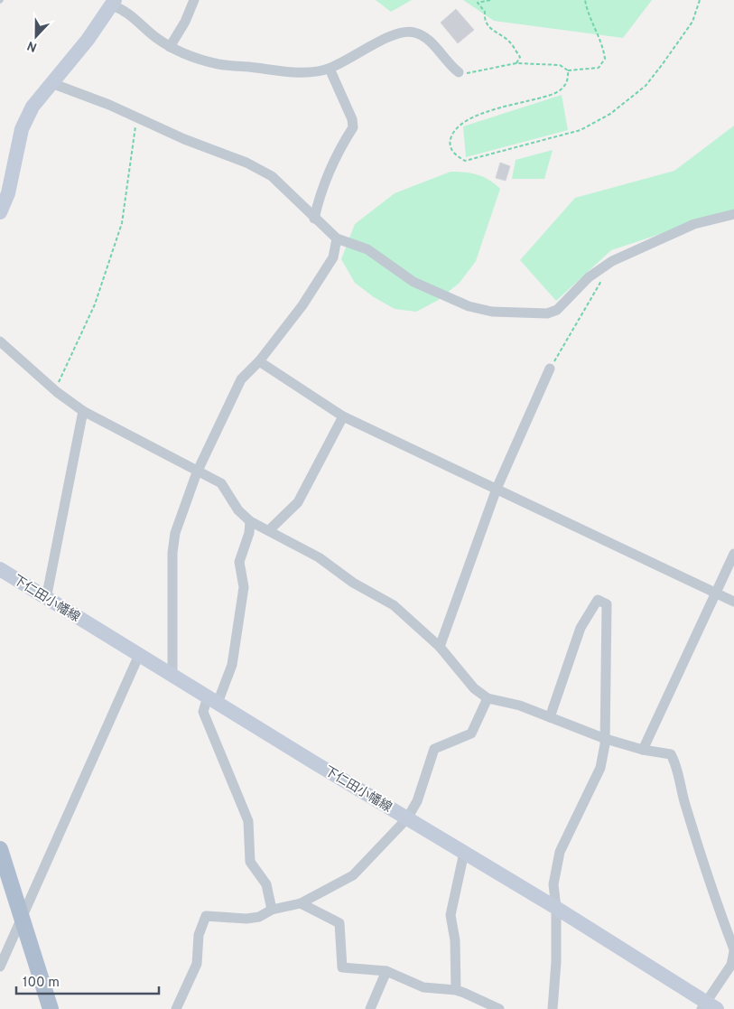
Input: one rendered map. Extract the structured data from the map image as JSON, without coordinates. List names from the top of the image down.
{
  "streets": {
    "main road": ["下仁田小幡線"]
  },
  "scale_bar": "100 m",
  "north": "bottom"
}
